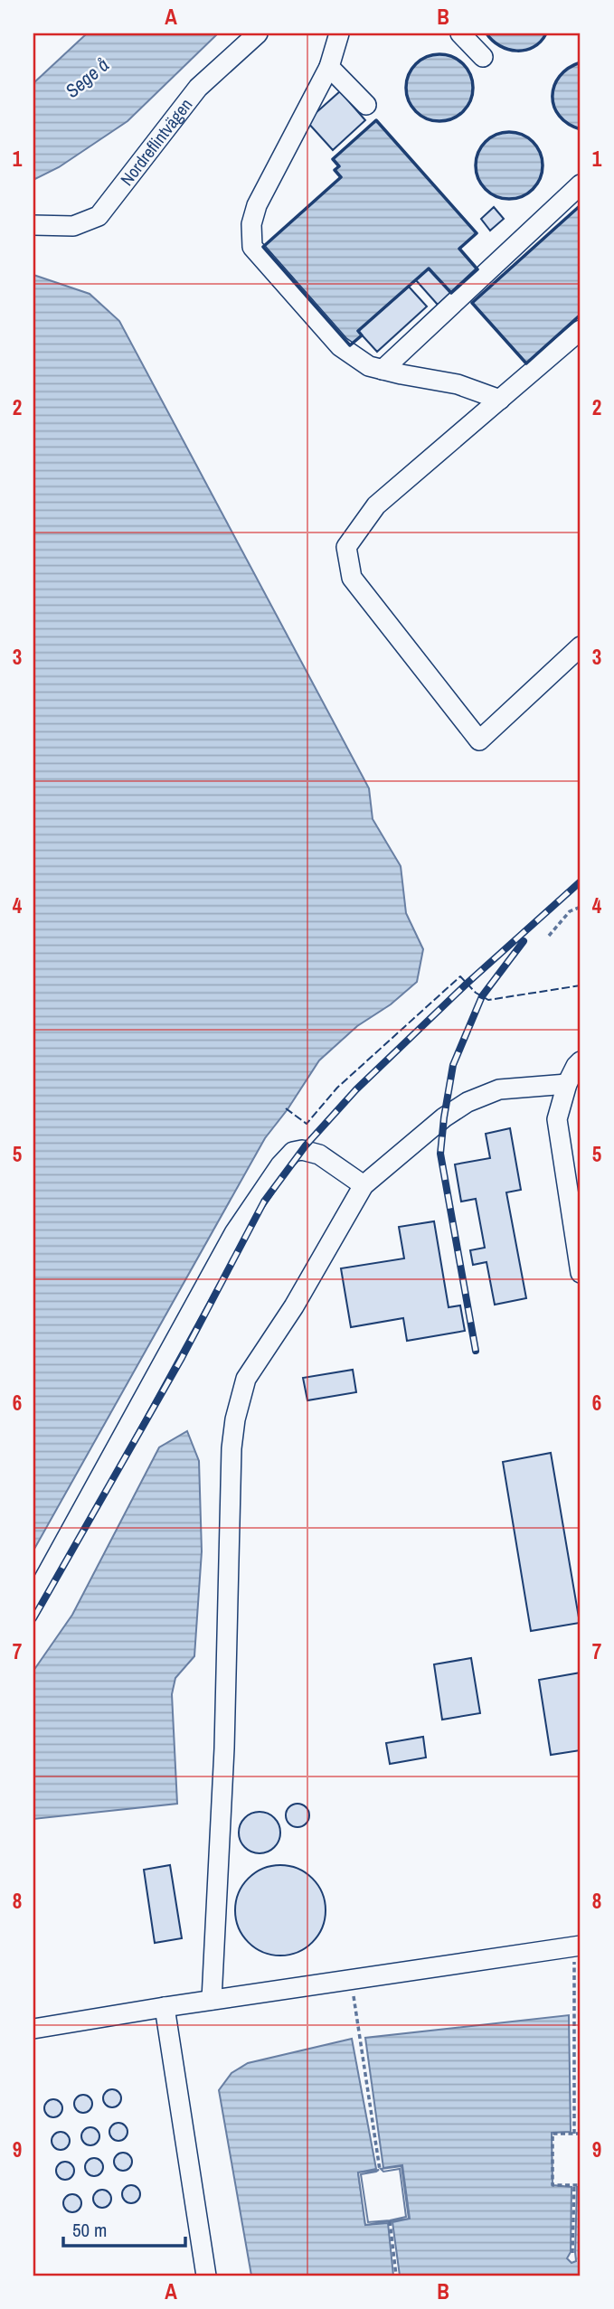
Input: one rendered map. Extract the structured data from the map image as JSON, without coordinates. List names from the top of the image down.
{
  "streets": {
    "street": ["Nordreflintvägen"]
  },
  "water": ["Sege å"],
  "scale_bar": "50 m",
  "grid": {
    "columns": ["A", "B"],
    "rows": [
      "1",
      "2",
      "3",
      "4",
      "5",
      "6",
      "7",
      "8",
      "9"
    ]
  }
}
